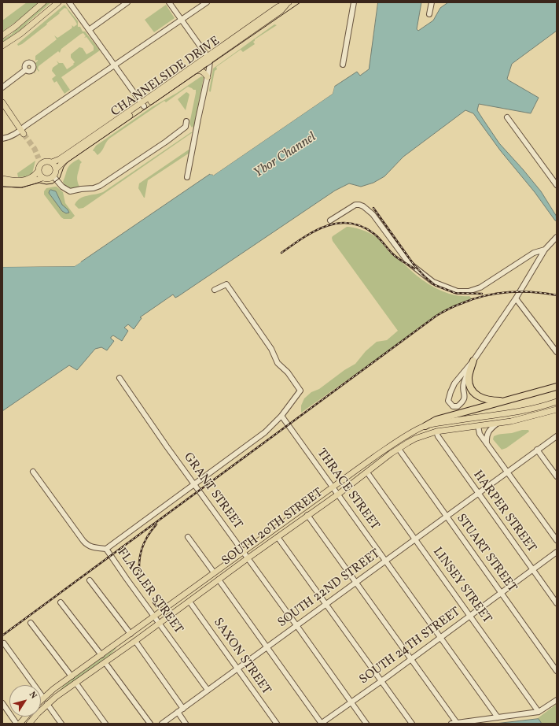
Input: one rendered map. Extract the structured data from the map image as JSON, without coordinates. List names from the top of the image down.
{
  "streets": {
    "main road": ["CHANNELSIDE DRIVE", "SOUTH 20TH STREET"],
    "street": [
      "THRACE STREET",
      "GRANT STREET",
      "HARPER STREET",
      "STUART STREET",
      "LINSEY STREET",
      "SOUTH 22ND STREET",
      "FLAGLER STREET",
      "SOUTH 24TH STREET",
      "SAXON STREET"
    ]
  },
  "crossings": [
    ["THRACE STREET", "SOUTH 20TH STREET"],
    ["THRACE STREET", "SOUTH 22ND STREET"],
    ["THRACE STREET", "SOUTH 24TH STREET"],
    ["GRANT STREET", "SOUTH 20TH STREET"],
    ["GRANT STREET", "SOUTH 22ND STREET"],
    ["GRANT STREET", "SOUTH 24TH STREET"],
    ["HARPER STREET", "SOUTH 20TH STREET"],
    ["HARPER STREET", "SOUTH 22ND STREET"],
    ["HARPER STREET", "SOUTH 24TH STREET"],
    ["SOUTH 20TH STREET", "STUART STREET"],
    ["SOUTH 20TH STREET", "LINSEY STREET"],
    ["SOUTH 20TH STREET", "FLAGLER STREET"],
    ["SOUTH 20TH STREET", "SAXON STREET"],
    ["STUART STREET", "SOUTH 22ND STREET"],
    ["STUART STREET", "SOUTH 24TH STREET"],
    ["LINSEY STREET", "SOUTH 22ND STREET"],
    ["LINSEY STREET", "SOUTH 24TH STREET"],
    ["SOUTH 22ND STREET", "FLAGLER STREET"],
    ["SOUTH 22ND STREET", "SAXON STREET"]
  ],
  "water": ["Ybor Channel"],
  "north": "top right"
}
